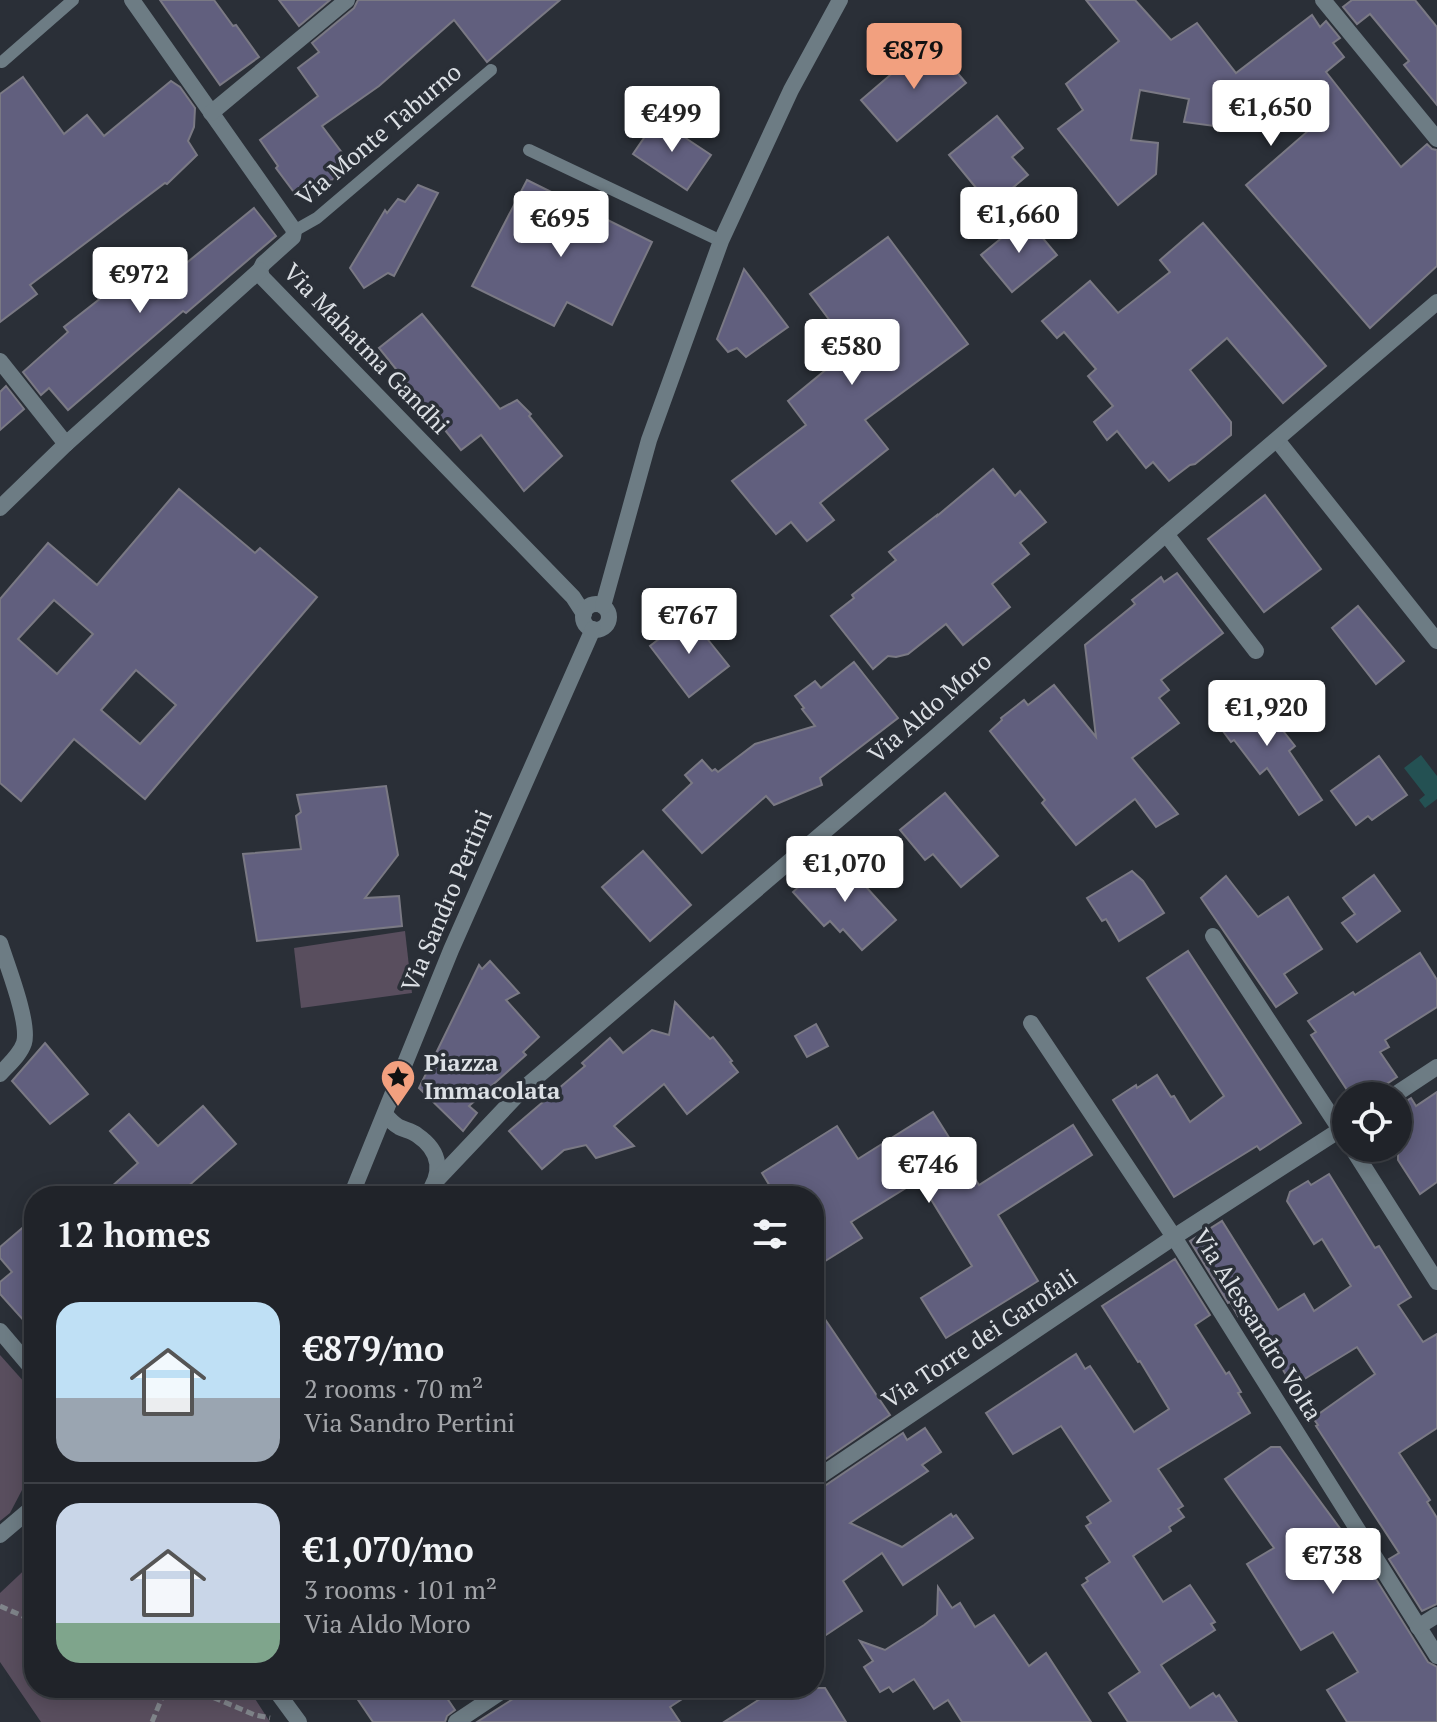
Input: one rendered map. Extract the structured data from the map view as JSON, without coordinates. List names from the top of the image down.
{
  "streets": {
    "street": [
      "Via Mahatma Gandhi",
      "Via Aldo Moro",
      "Via Sandro Pertini",
      "Via Alessandro Volta",
      "Via Torre dei Garofali"
    ],
    "lane": ["Via Monte Taburno"]
  },
  "crossings": [
    ["Via Monte Taburno", "Via Mahatma Gandhi"],
    ["Via Mahatma Gandhi", "Via Sandro Pertini"],
    ["Via Alessandro Volta", "Via Torre dei Garofali"]
  ],
  "places": {
    "place": ["Piazza Immacolata"]
  },
  "page": {
    "price": [
      "€879",
      "€1,650",
      "€499",
      "€1,660",
      "€695",
      "€972",
      "€580",
      "€767",
      "€1,920",
      "€1,070",
      "€746",
      "€738"
    ],
    "heading": "12 homes",
    "list": [
      {
        "name": "€879/mo",
        "note": "2 rooms · 70 m² · Via Sandro Pertini"
      },
      {
        "name": "€1,070/mo",
        "note": "3 rooms · 101 m² · Via Aldo Moro"
      }
    ]
  }
}
